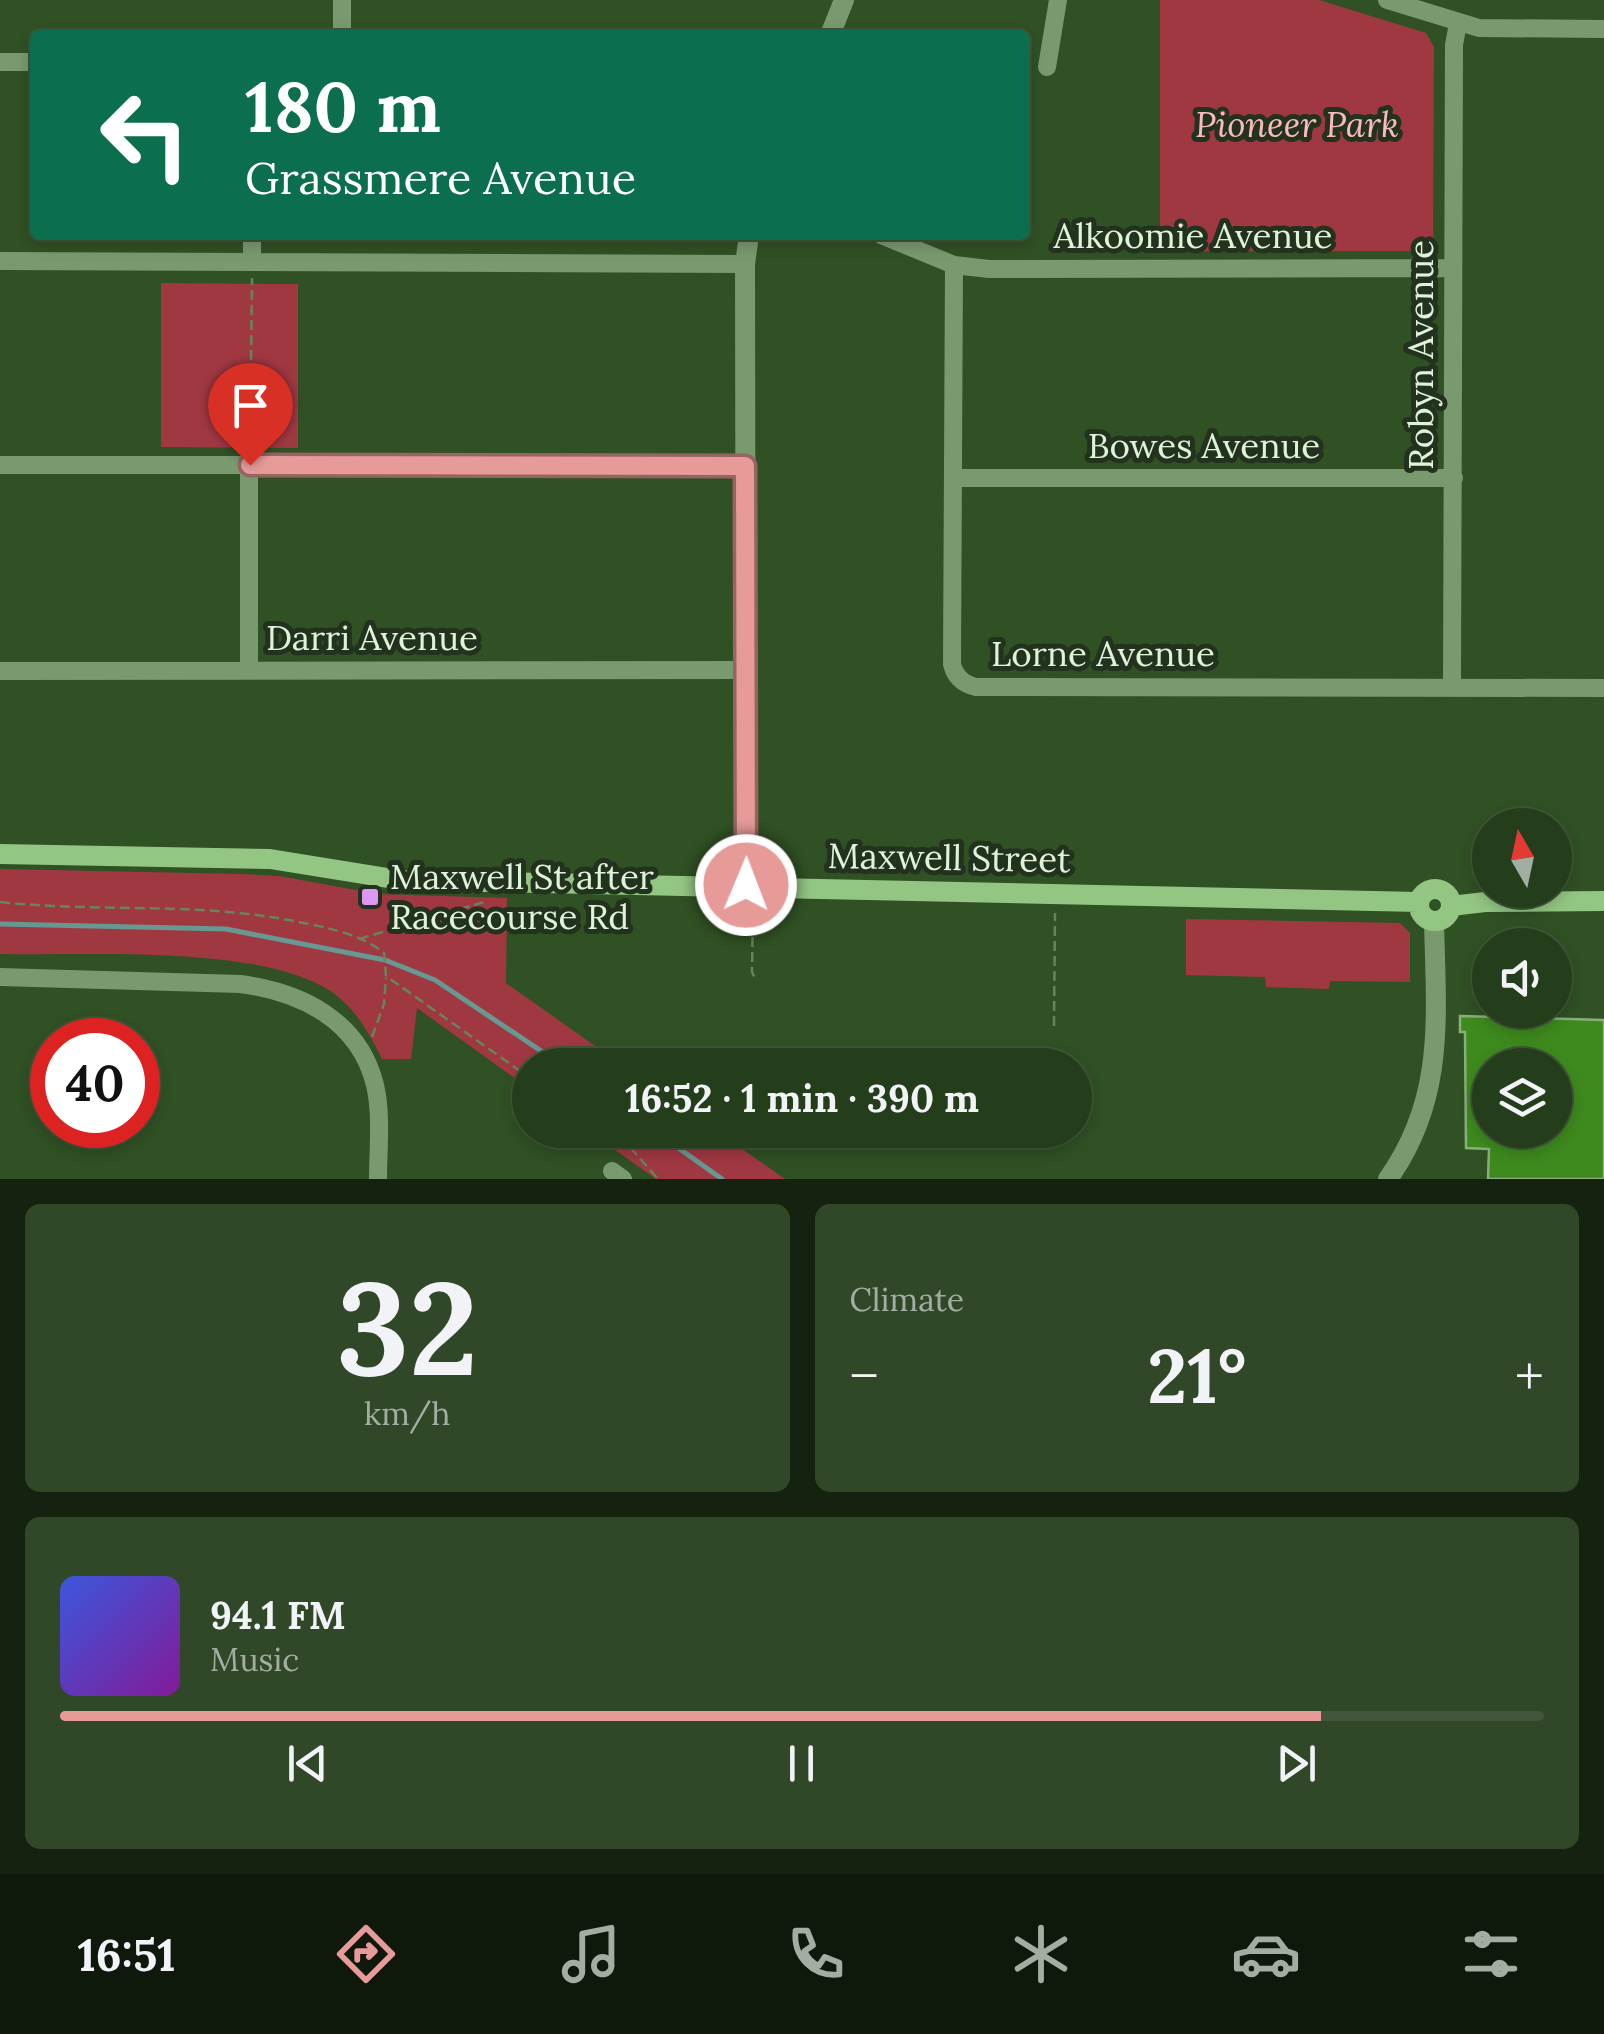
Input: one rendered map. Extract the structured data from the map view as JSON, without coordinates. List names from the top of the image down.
{
  "streets": {
    "main road": ["Maxwell Street"],
    "street": [
      "Alkoomie Avenue",
      "Robyn Avenue",
      "Bowes Avenue",
      "Darri Avenue",
      "Lorne Avenue"
    ]
  },
  "crossings": [
    ["Alkoomie Avenue", "Robyn Avenue"],
    ["Alkoomie Avenue", "Lorne Avenue"],
    ["Robyn Avenue", "Bowes Avenue"],
    ["Robyn Avenue", "Lorne Avenue"],
    ["Bowes Avenue", "Lorne Avenue"]
  ],
  "parks": ["Pioneer Park"],
  "places": {
    "transit": ["Maxwell St after Racecourse Rd"]
  },
  "north": "top",
  "page": {
    "turn": ["180 m", "Grassmere Avenue"],
    "limit": "40",
    "trip": "16:52 · 1 min · 390 m",
    "tile": [
      ["32", "km/h"],
      "Climate"
    ],
    "heat": ["−", "21°", "+"],
    "song": ["94.1 FM", "Music"],
    "tabs": "16:51"
  }
}
